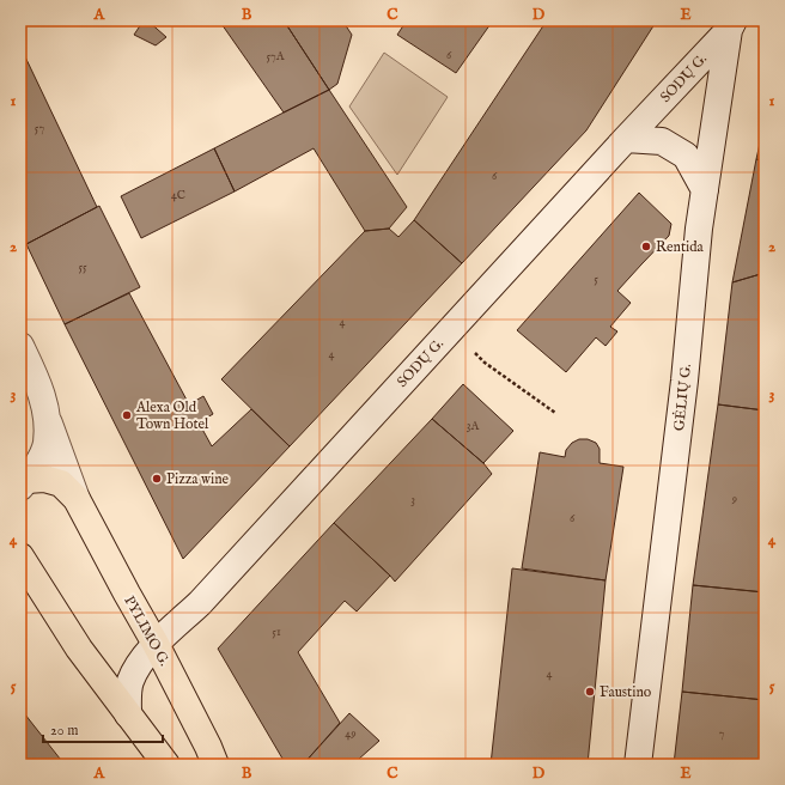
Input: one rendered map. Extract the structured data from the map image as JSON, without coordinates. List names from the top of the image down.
{
  "streets": {
    "main road": ["SODŲ G.", "GĖLIŲ G.", "PYLIMO G."]
  },
  "crossings": [
    ["SODŲ G.", "GĖLIŲ G."],
    ["SODŲ G.", "PYLIMO G."]
  ],
  "places": [
    "Rentida",
    "Alexa Old Town Hotel",
    "Pizza wine",
    "Faustino"
  ],
  "house_numbers": [
    "6",
    "57A",
    "57",
    "6",
    "4C",
    "55",
    "5",
    "4",
    "4",
    "3A",
    "9",
    "3",
    "6",
    "51",
    "4",
    "49",
    "7"
  ],
  "scale_bar": "20 m",
  "grid": {
    "columns": [
      "A",
      "B",
      "C",
      "D",
      "E"
    ],
    "rows": [
      "1",
      "2",
      "3",
      "4",
      "5"
    ]
  }
}
